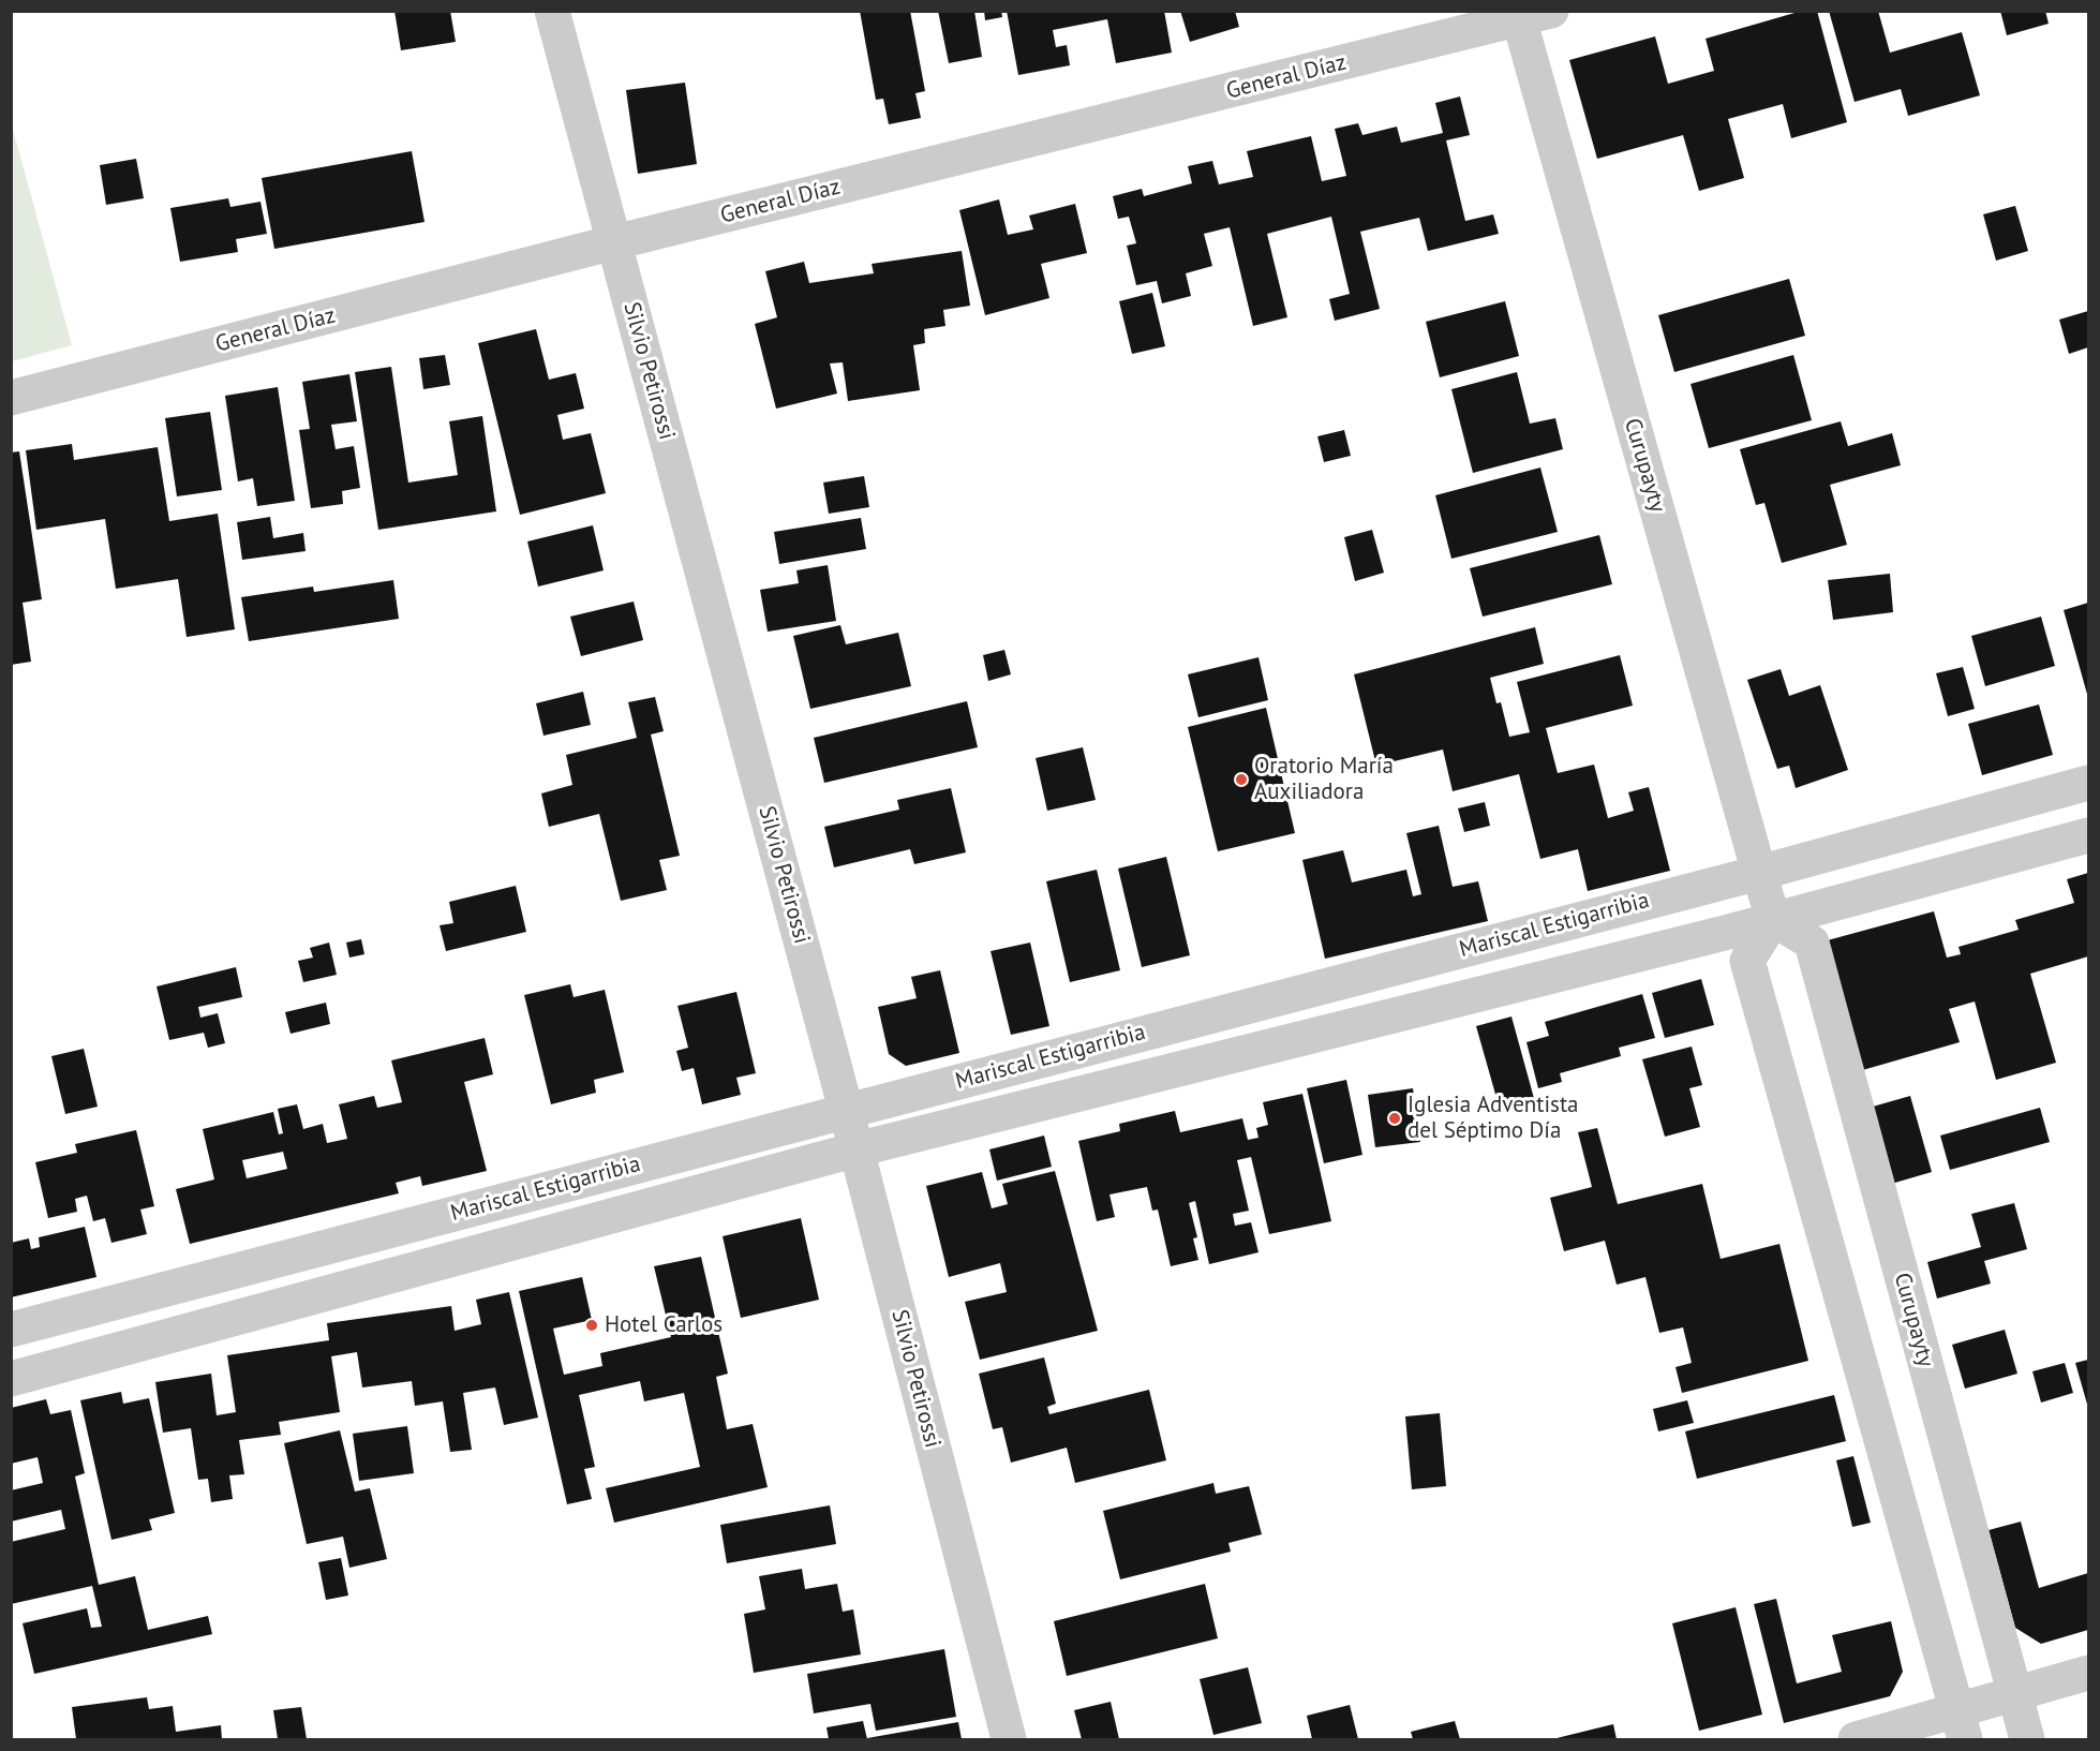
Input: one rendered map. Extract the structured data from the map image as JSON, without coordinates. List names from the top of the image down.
{
  "streets": {
    "street": [
      "General Díaz",
      "Silvio Petirossi",
      "Curupayty",
      "Mariscal Estigarribia"
    ]
  },
  "crossings": [
    ["General Díaz", "Silvio Petirossi"],
    ["General Díaz", "Curupayty"],
    ["Silvio Petirossi", "Mariscal Estigarribia"],
    ["Curupayty", "Mariscal Estigarribia"]
  ],
  "places": ["Oratorio María Auxiliadora", "Iglesia Adventista del Séptimo Día", "Hotel Carlos"]
}
